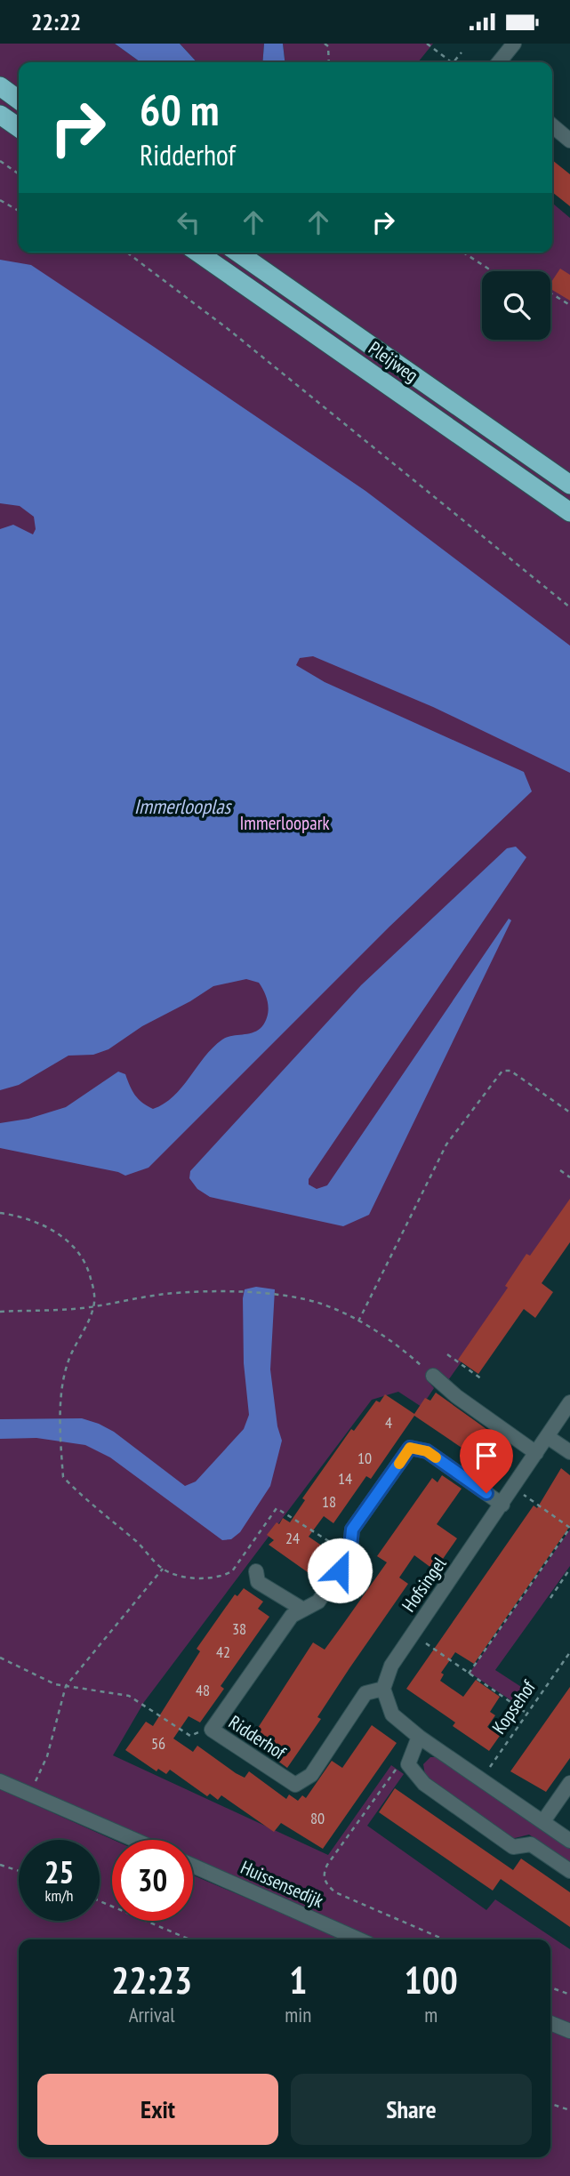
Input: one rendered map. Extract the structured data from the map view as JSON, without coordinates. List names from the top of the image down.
{
  "streets": {
    "highway": ["Pleijweg"],
    "street": ["Hofsingel", "Ridderhof", "Huissensedijk"],
    "path": ["Kopsehof"]
  },
  "crossings": [
    ["Hofsingel", "Ridderhof"]
  ],
  "water": ["Immerlooplas"],
  "parks": ["Immerloopark"],
  "house_numbers": [
    "4",
    "10",
    "14",
    "18",
    "24",
    "38",
    "42",
    "48",
    "56",
    "80"
  ],
  "page": {
    "status": "22:22",
    "turn": ["60 m", "Ridderhof"],
    "speed": "25 km/h",
    "limit": "30",
    "eta": [
      "22:23",
      "Arrival",
      "1",
      "min",
      "100",
      "m"
    ],
    "buttons": ["Exit", "Share"]
  }
}
